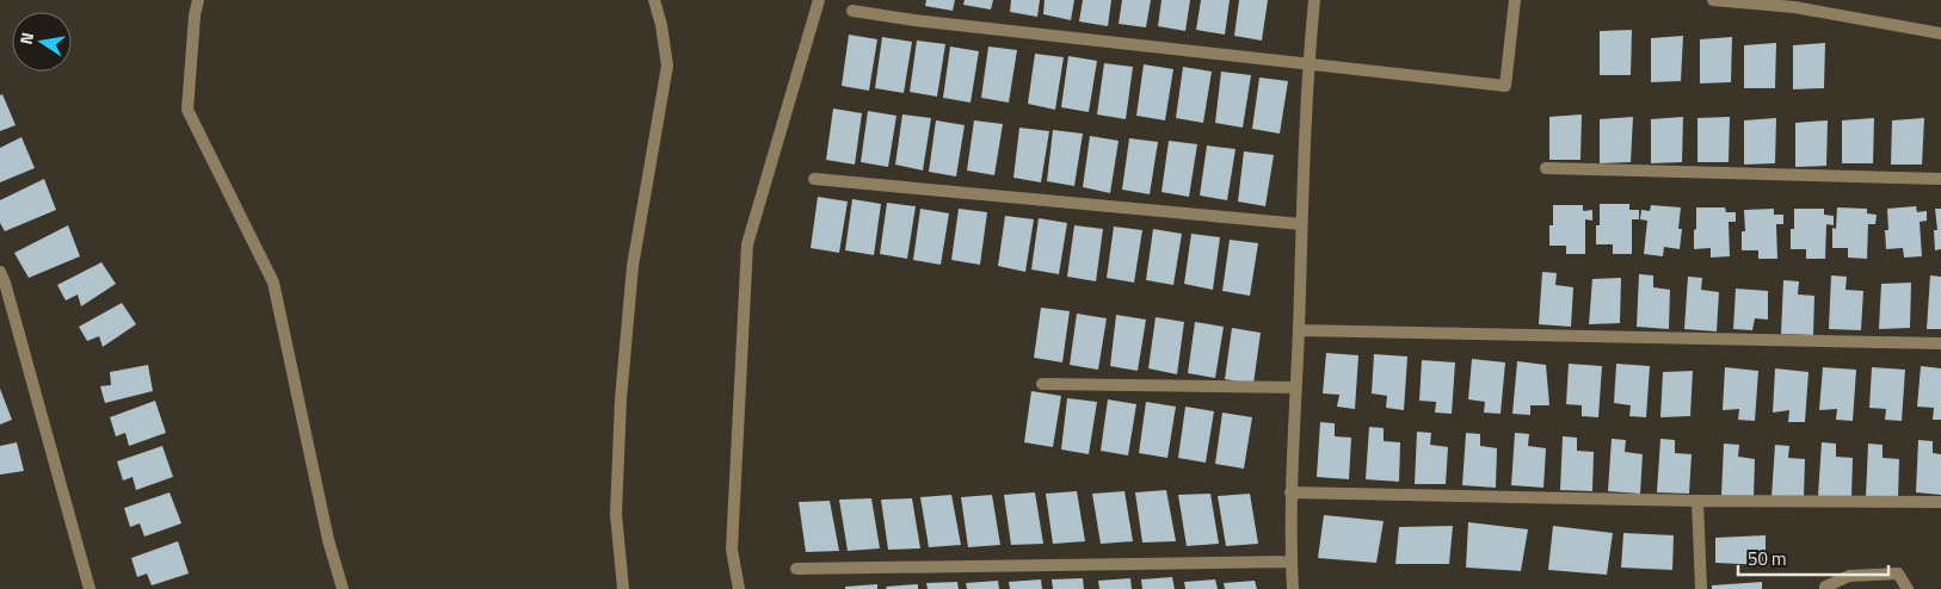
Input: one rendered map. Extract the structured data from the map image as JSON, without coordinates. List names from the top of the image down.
{
  "scale_bar": "50 m",
  "north": "left"
}
